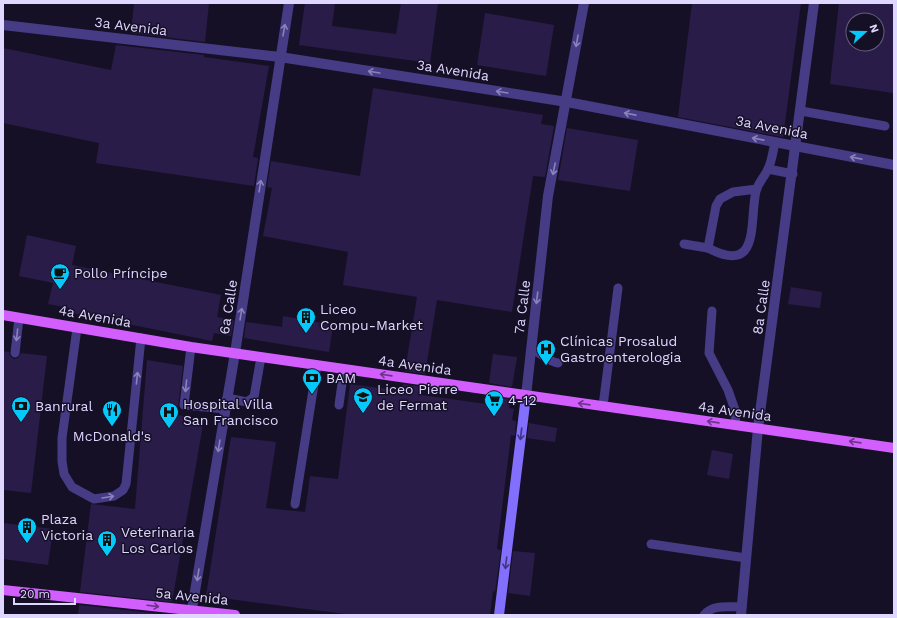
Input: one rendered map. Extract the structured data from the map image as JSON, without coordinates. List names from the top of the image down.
{
  "streets": {
    "main road": ["7a Calle", "4a Avenida", "5a Avenida"],
    "street": ["3a Avenida", "6a Calle", "8a Calle"]
  },
  "crossings": [
    ["3a Avenida", "6a Calle"],
    ["3a Avenida", "7a Calle"],
    ["3a Avenida", "8a Calle"],
    ["6a Calle", "4a Avenida"],
    ["6a Calle", "5a Avenida"],
    ["7a Calle", "4a Avenida"],
    ["8a Calle", "4a Avenida"]
  ],
  "one_way": [
    "3a Avenida",
    "7a Calle",
    "4a Avenida",
    "5a Avenida"
  ],
  "places": {
    "cafe": ["Pollo Príncipe"],
    "building": ["Liceo Compu-Market", "Plaza Victoria", "Veterinaria Los Carlos"],
    "hospital": ["Clínicas Prosalud Gastroenterologia", "Hospital Villa San Francisco"],
    "bank": ["BAM", "Banrural"],
    "school or university": ["Liceo Pierre de Fermat"],
    "supermarket": ["4-12"],
    "restaurant": ["McDonald's"]
  },
  "scale_bar": "20 m",
  "north": "right"
}
